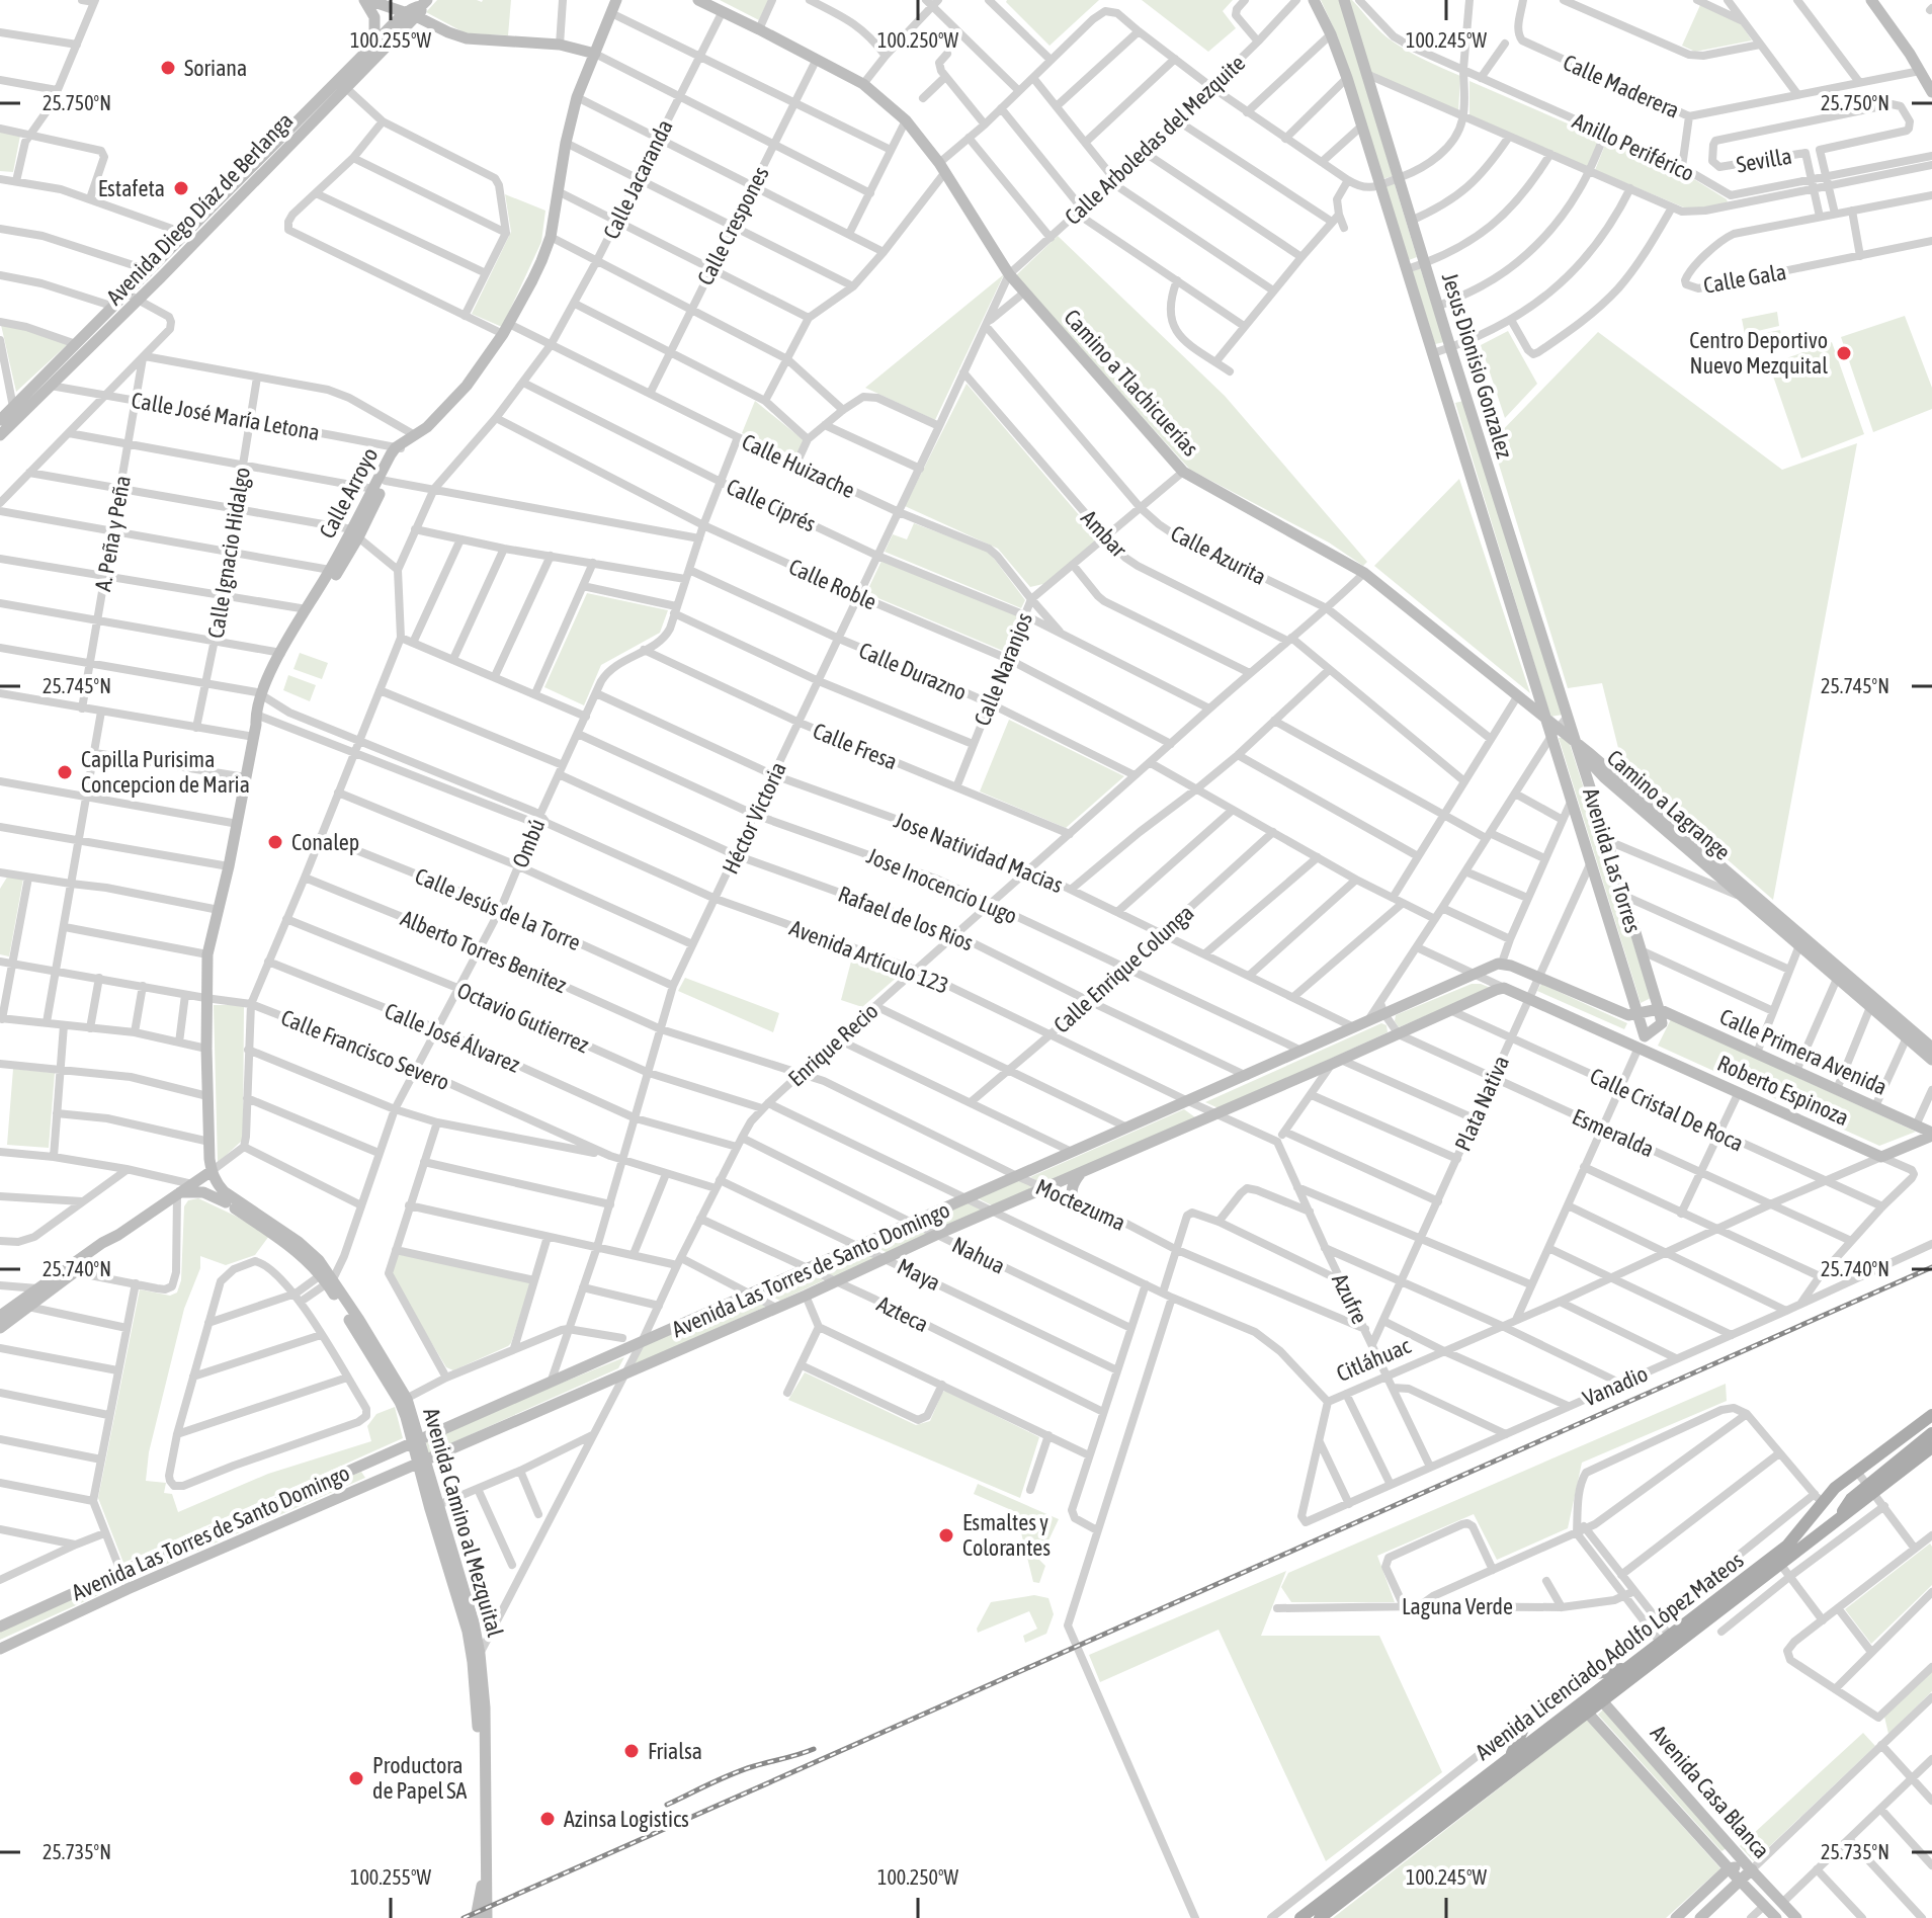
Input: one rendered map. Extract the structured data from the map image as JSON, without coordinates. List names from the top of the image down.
{
  "streets": {
    "main road": ["Avenida Licenciado Adolfo López Mateos"],
    "street": [
      "Calle Maderera",
      "Calle Arboledas del Mezquite",
      "Anillo Periférico",
      "Sevilla",
      "Calle Jacaranda",
      "Avenida Diego Díaz de Berlanga",
      "Calle Crespones",
      "Calle Gala",
      "Jesus Dionisio Gonzalez",
      "Camino a Tlachicuerías",
      "Calle José María Letona",
      "Calle Huizache",
      "Calle Arroyo",
      "Calle Ciprés",
      "A. Peña y Peña",
      "Ambar",
      "Calle Ignacio Hidalgo",
      "Calle Azurita",
      "Calle Roble",
      "Calle Naranjos",
      "Calle Durazno",
      "Calle Fresa",
      "Camino a Lagrange",
      "Héctor Victoria",
      "Ombú",
      "Jose Natividad Macias",
      "Avenida Las Torres",
      "Jose Inocencio Lugo",
      "Calle Jesús de la Torre",
      "Rafael de los Rios",
      "Alberto Torres Benitez",
      "Avenida Artículo 123",
      "Calle Enrique Colunga",
      "Octavio Gutierrez",
      "Calle José Álvarez",
      "Enrique Recio",
      "Calle Francisco Severo",
      "Calle Primera Avenida",
      "Roberto Espinoza",
      "Plata Nativa",
      "Calle Cristal De Roca",
      "Esmeralda",
      "Moctezuma",
      "Nahua",
      "Avenida Las Torres de Santo Domingo",
      "Maya",
      "Azufre",
      "Azteca",
      "Citláhuac",
      "Vanadio",
      "Avenida Camino al Mezquital",
      "Laguna Verde",
      "Avenida Casa Blanca"
    ]
  },
  "crossings": [
    ["Calle Arboledas del Mezquite", "Camino a Tlachicuerías"],
    ["Calle Arboledas del Mezquite", "Héctor Victoria"],
    ["Anillo Periférico", "Sevilla"],
    ["Calle Jacaranda", "Camino a Tlachicuerías"],
    ["Calle Jacaranda", "Calle Huizache"],
    ["Calle Jacaranda", "Calle Ciprés"],
    ["Calle Jacaranda", "Calle Roble"],
    ["Calle Jacaranda", "Calle Durazno"],
    ["Avenida Diego Díaz de Berlanga", "Calle José María Letona"],
    ["Calle Crespones", "Camino a Tlachicuerías"],
    ["Calle Crespones", "Calle Huizache"],
    ["Jesus Dionisio Gonzalez", "Camino a Tlachicuerías"],
    ["Jesus Dionisio Gonzalez", "Camino a Lagrange"],
    ["Jesus Dionisio Gonzalez", "Avenida Las Torres"],
    ["Camino a Tlachicuerías", "Calle Naranjos"],
    ["Camino a Tlachicuerías", "Camino a Lagrange"],
    ["Camino a Tlachicuerías", "Héctor Victoria"],
    ["Camino a Tlachicuerías", "Avenida Las Torres"],
    ["Camino a Tlachicuerías", "Enrique Recio"],
    ["Calle José María Letona", "Calle Arroyo"],
    ["Calle José María Letona", "A. Peña y Peña"],
    ["Calle José María Letona", "Calle Ignacio Hidalgo"],
    ["Calle Huizache", "Calle Ciprés"],
    ["Calle Huizache", "Calle Naranjos"],
    ["Calle Huizache", "Héctor Victoria"],
    ["Calle Huizache", "Ombú"],
    ["Calle Huizache", "Enrique Recio"],
    ["Calle Arroyo", "Calle Francisco Severo"],
    ["Calle Arroyo", "Avenida Camino al Mezquital"],
    ["Calle Ciprés", "Calle Naranjos"],
    ["Calle Ciprés", "Héctor Victoria"],
    ["Calle Ciprés", "Ombú"],
    ["Ambar", "Calle Naranjos"],
    ["Ambar", "Héctor Victoria"],
    ["Ambar", "Enrique Recio"],
    ["Calle Azurita", "Calle Naranjos"],
    ["Calle Azurita", "Héctor Victoria"],
    ["Calle Azurita", "Enrique Recio"],
    ["Calle Roble", "Calle Naranjos"],
    ["Calle Roble", "Héctor Victoria"],
    ["Calle Roble", "Ombú"],
    ["Calle Roble", "Enrique Recio"],
    ["Calle Naranjos", "Calle Durazno"],
    ["Calle Naranjos", "Calle Fresa"],
    ["Calle Durazno", "Héctor Victoria"],
    ["Calle Durazno", "Ombú"],
    ["Calle Durazno", "Enrique Recio"],
    ["Calle Fresa", "Héctor Victoria"],
    ["Calle Fresa", "Ombú"],
    ["Calle Fresa", "Enrique Recio"],
    ["Camino a Lagrange", "Avenida Las Torres"],
    ["Héctor Victoria", "Jose Natividad Macias"],
    ["Héctor Victoria", "Jose Inocencio Lugo"],
    ["Héctor Victoria", "Calle Jesús de la Torre"],
    ["Héctor Victoria", "Rafael de los Rios"],
    ["Héctor Victoria", "Alberto Torres Benitez"],
    ["Héctor Victoria", "Avenida Artículo 123"],
    ["Héctor Victoria", "Octavio Gutierrez"],
    ["Héctor Victoria", "Calle José Álvarez"],
    ["Héctor Victoria", "Calle Francisco Severo"],
    ["Héctor Victoria", "Avenida Las Torres de Santo Domingo"],
    ["Ombú", "Jose Natividad Macias"],
    ["Ombú", "Jose Inocencio Lugo"],
    ["Ombú", "Calle Jesús de la Torre"],
    ["Ombú", "Rafael de los Rios"],
    ["Ombú", "Alberto Torres Benitez"],
    ["Ombú", "Avenida Artículo 123"],
    ["Ombú", "Octavio Gutierrez"],
    ["Ombú", "Calle José Álvarez"],
    ["Ombú", "Calle Francisco Severo"],
    ["Ombú", "Avenida Camino al Mezquital"],
    ["Jose Natividad Macias", "Calle Enrique Colunga"],
    ["Jose Natividad Macias", "Enrique Recio"],
    ["Jose Natividad Macias", "Avenida Las Torres de Santo Domingo"],
    ["Avenida Las Torres", "Calle Primera Avenida"],
    ["Avenida Las Torres", "Roberto Espinoza"],
    ["Avenida Las Torres", "Plata Nativa"],
    ["Jose Inocencio Lugo", "Calle Enrique Colunga"],
    ["Jose Inocencio Lugo", "Enrique Recio"],
    ["Jose Inocencio Lugo", "Avenida Las Torres de Santo Domingo"],
    ["Rafael de los Rios", "Calle Enrique Colunga"],
    ["Rafael de los Rios", "Enrique Recio"],
    ["Rafael de los Rios", "Avenida Las Torres de Santo Domingo"],
    ["Alberto Torres Benitez", "Enrique Recio"],
    ["Alberto Torres Benitez", "Moctezuma"],
    ["Avenida Artículo 123", "Calle Enrique Colunga"],
    ["Avenida Artículo 123", "Enrique Recio"],
    ["Avenida Artículo 123", "Avenida Las Torres de Santo Domingo"],
    ["Avenida Artículo 123", "Azufre"],
    ["Octavio Gutierrez", "Enrique Recio"],
    ["Octavio Gutierrez", "Citláhuac"],
    ["Calle José Álvarez", "Enrique Recio"],
    ["Enrique Recio", "Calle Francisco Severo"],
    ["Enrique Recio", "Moctezuma"],
    ["Enrique Recio", "Nahua"],
    ["Enrique Recio", "Avenida Las Torres de Santo Domingo"],
    ["Enrique Recio", "Maya"],
    ["Enrique Recio", "Azteca"],
    ["Enrique Recio", "Citláhuac"],
    ["Enrique Recio", "Avenida Camino al Mezquital"],
    ["Calle Francisco Severo", "Maya"],
    ["Calle Primera Avenida", "Citláhuac"],
    ["Roberto Espinoza", "Calle Cristal De Roca"],
    ["Roberto Espinoza", "Citláhuac"],
    ["Plata Nativa", "Calle Cristal De Roca"],
    ["Plata Nativa", "Esmeralda"],
    ["Plata Nativa", "Azufre"],
    ["Calle Cristal De Roca", "Avenida Las Torres de Santo Domingo"],
    ["Calle Cristal De Roca", "Citláhuac"],
    ["Esmeralda", "Avenida Las Torres de Santo Domingo"],
    ["Esmeralda", "Citláhuac"],
    ["Moctezuma", "Avenida Las Torres de Santo Domingo"],
    ["Moctezuma", "Azufre"],
    ["Nahua", "Avenida Las Torres de Santo Domingo"],
    ["Avenida Las Torres de Santo Domingo", "Maya"],
    ["Avenida Las Torres de Santo Domingo", "Azteca"],
    ["Avenida Las Torres de Santo Domingo", "Citláhuac"],
    ["Avenida Las Torres de Santo Domingo", "Avenida Camino al Mezquital"],
    ["Azufre", "Citláhuac"],
    ["Azufre", "Vanadio"],
    ["Avenida Licenciado Adolfo López Mateos", "Avenida Casa Blanca"]
  ],
  "places": [
    "Soriana",
    "Estafeta",
    "Centro Deportivo Nuevo Mezquital",
    "Capilla Purisima Concepcion de Maria",
    "Conalep",
    "Esmaltes y Colorantes",
    "Frialsa",
    "Productora de Papel SA",
    "Azinsa Logistics"
  ],
  "coordinates": [
    "100.255°W",
    "100.250°W",
    "100.245°W",
    "25.750°N",
    "25.745°N",
    "25.740°N",
    "25.735°N"
  ]
}
